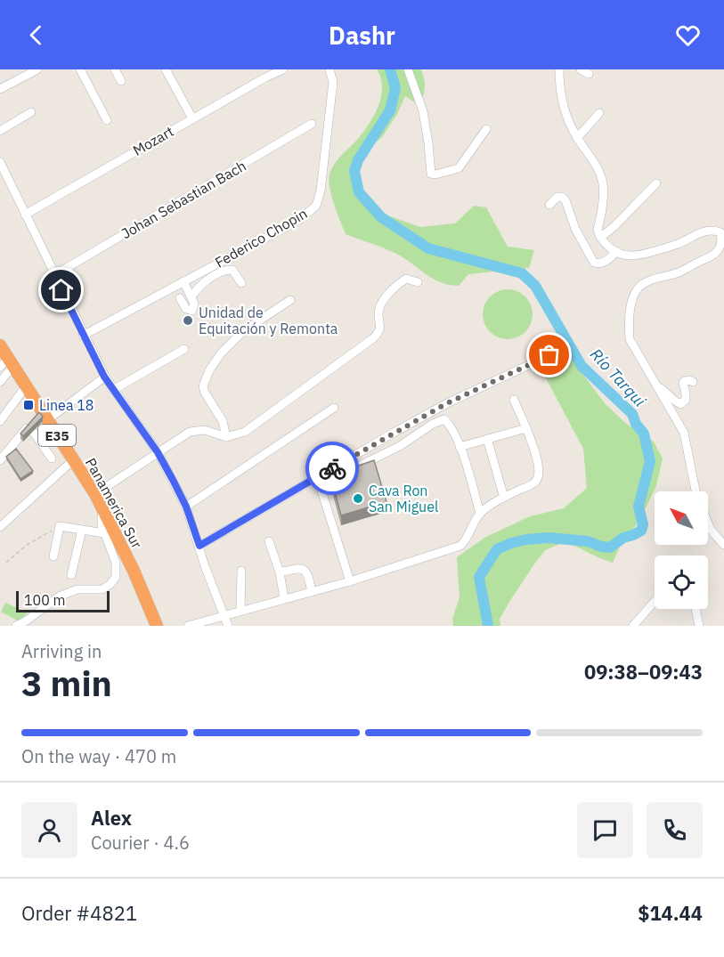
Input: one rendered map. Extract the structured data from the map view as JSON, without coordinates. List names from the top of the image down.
{
  "streets": {
    "highway": ["E35", "Panamerica Sur"],
    "street": ["Mozart", "Johan Sebastian Bach", "Federico Chopin"]
  },
  "water": ["Río Tarqui"],
  "places": {
    "other": ["Unidad de Equitación y Remonta", "Cava Ron San Miguel"],
    "transit": ["Linea 18"]
  },
  "scale_bar": "100 m",
  "north": "top left",
  "page": {
    "header": "Dashr",
    "scale": "100 m",
    "heading": ["3 min", "Arriving in", "09:38–09:43"],
    "panel": [
      "Alex",
      "Courier · 4.6",
      "Order #4821",
      "$14.44"
    ],
    "bar": "On the way · 470 m"
  }
}
